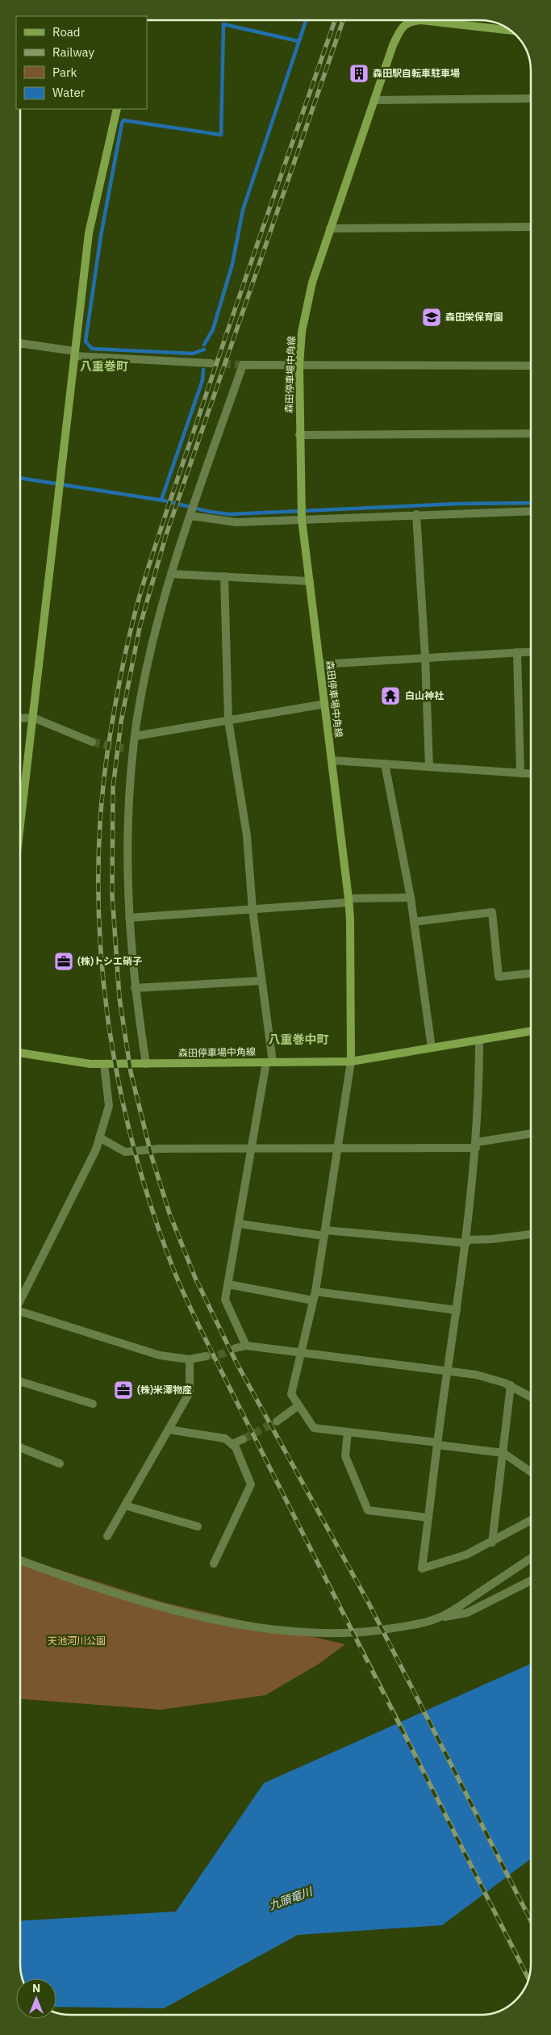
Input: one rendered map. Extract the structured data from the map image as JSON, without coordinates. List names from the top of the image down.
{
  "streets": {
    "main road": ["森田停車場中角線"]
  },
  "districts": ["八重巻町", "八重巻中町"],
  "water": ["九頭竜川"],
  "parks": ["天池河川公園"],
  "places": {
    "building": ["森田駅自転車駐車場"],
    "school or university": ["森田栄保育園"],
    "temple": ["白山神社"],
    "office": ["(株)トシエ硝子", "(株)米澤物産"]
  },
  "legend": [
    "Road",
    "Railway",
    "Park",
    "Water"
  ],
  "north": "top"
}
